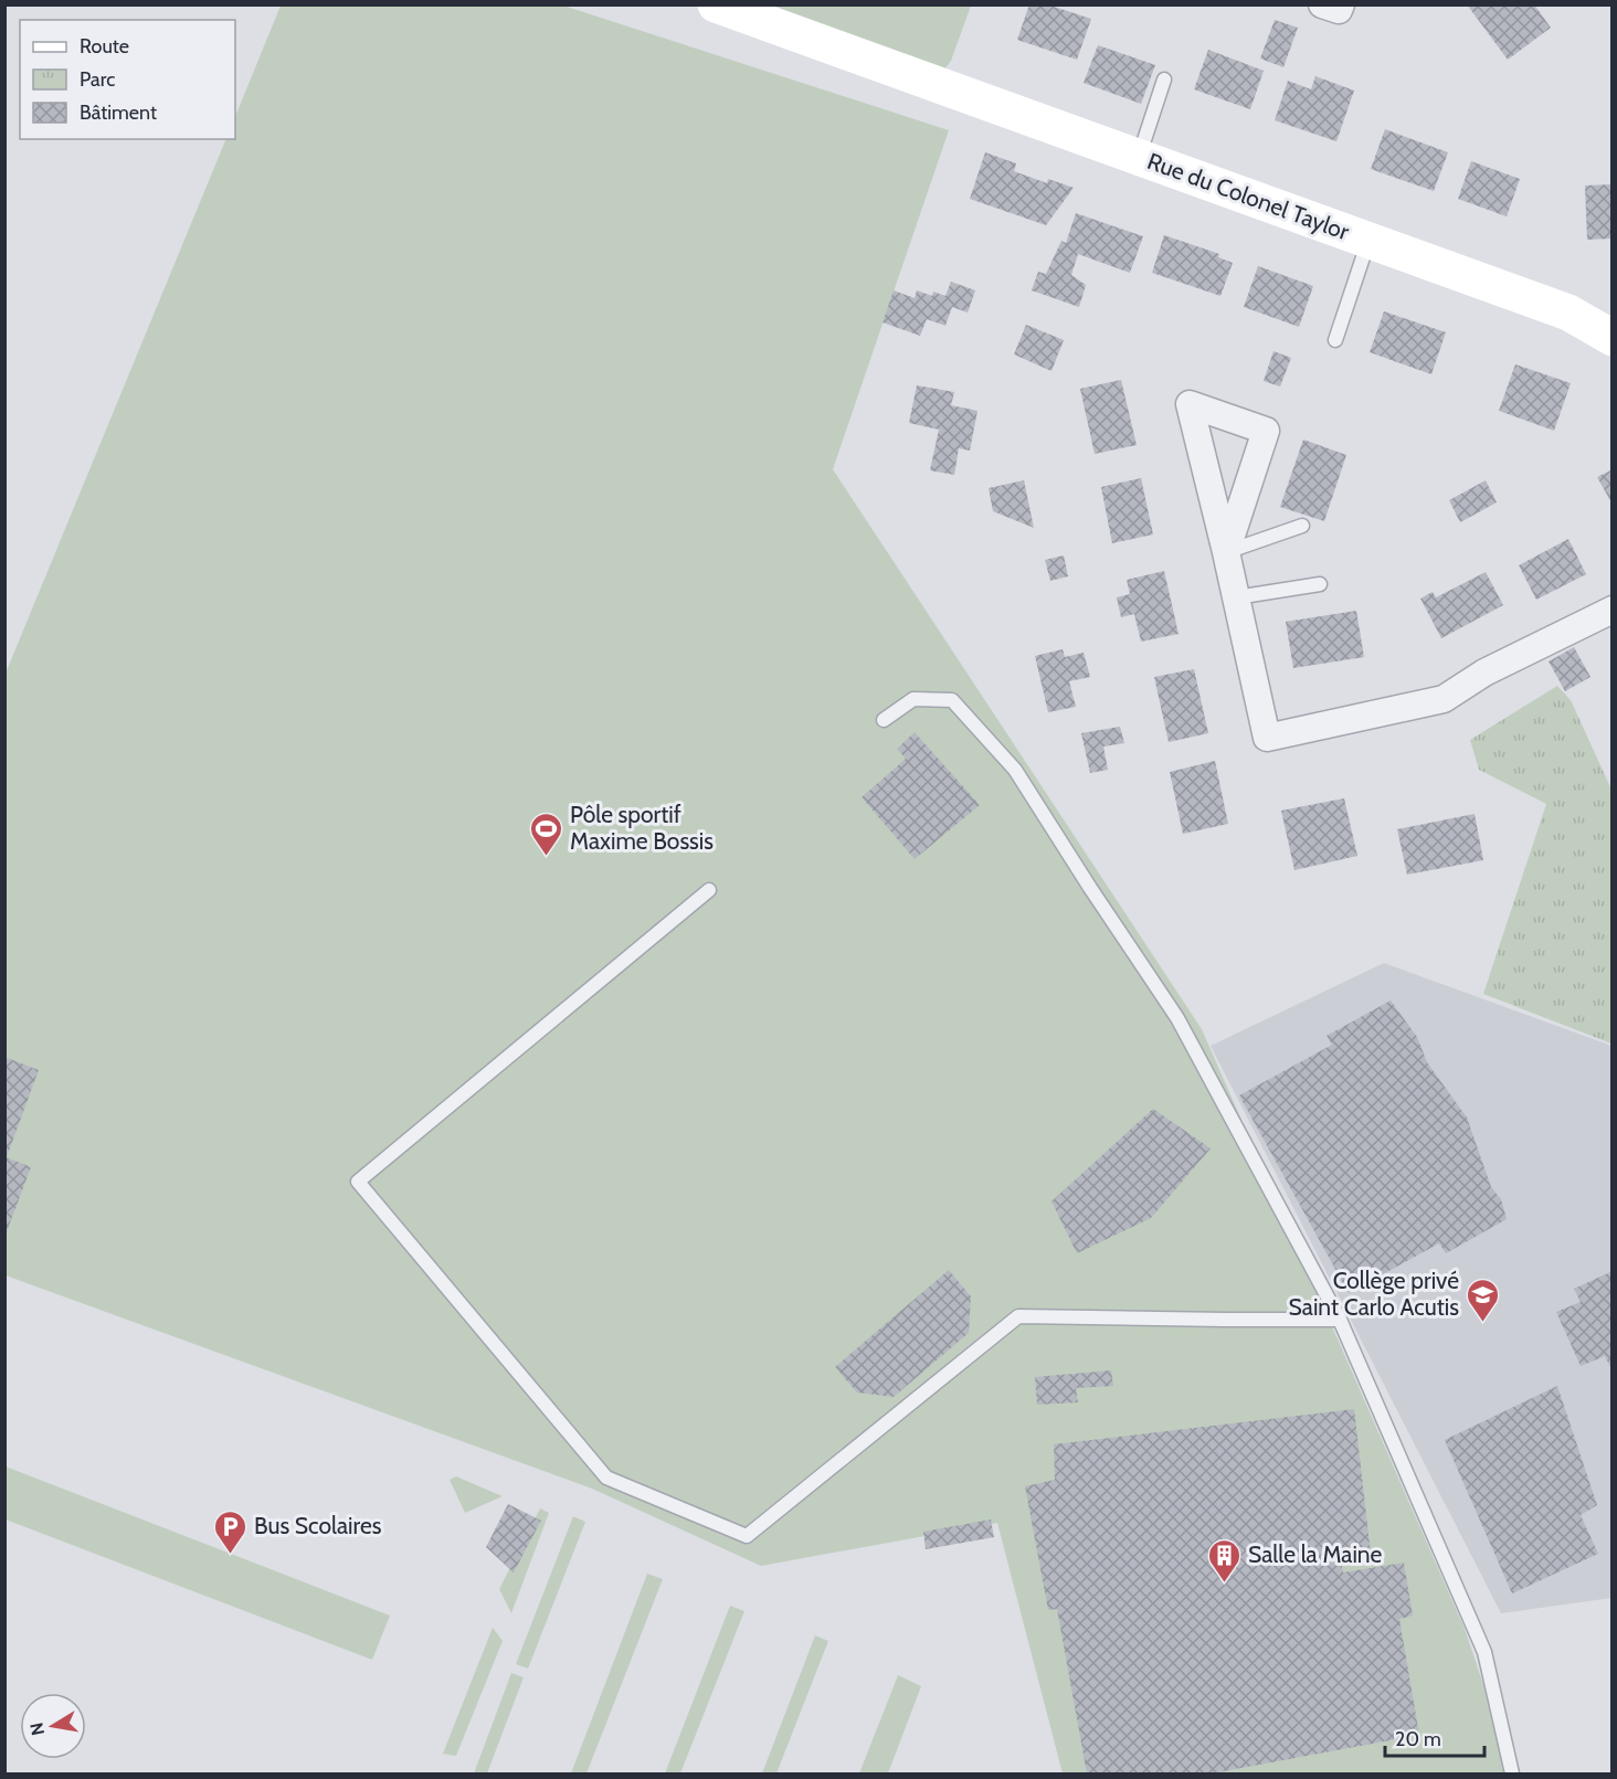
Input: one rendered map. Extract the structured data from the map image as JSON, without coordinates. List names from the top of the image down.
{
  "streets": {
    "main road": ["Rue du Colonel Taylor"]
  },
  "places": {
    "sports": ["Pôle sportif Maxime Bossis"],
    "school or university": ["Collège privé Saint Carlo Acutis"],
    "parking": ["Bus Scolaires"],
    "building": ["Salle la Maine"]
  },
  "legend": ["Route", "Parc", "Bâtiment"],
  "scale_bar": "20 m",
  "north": "left"
}
